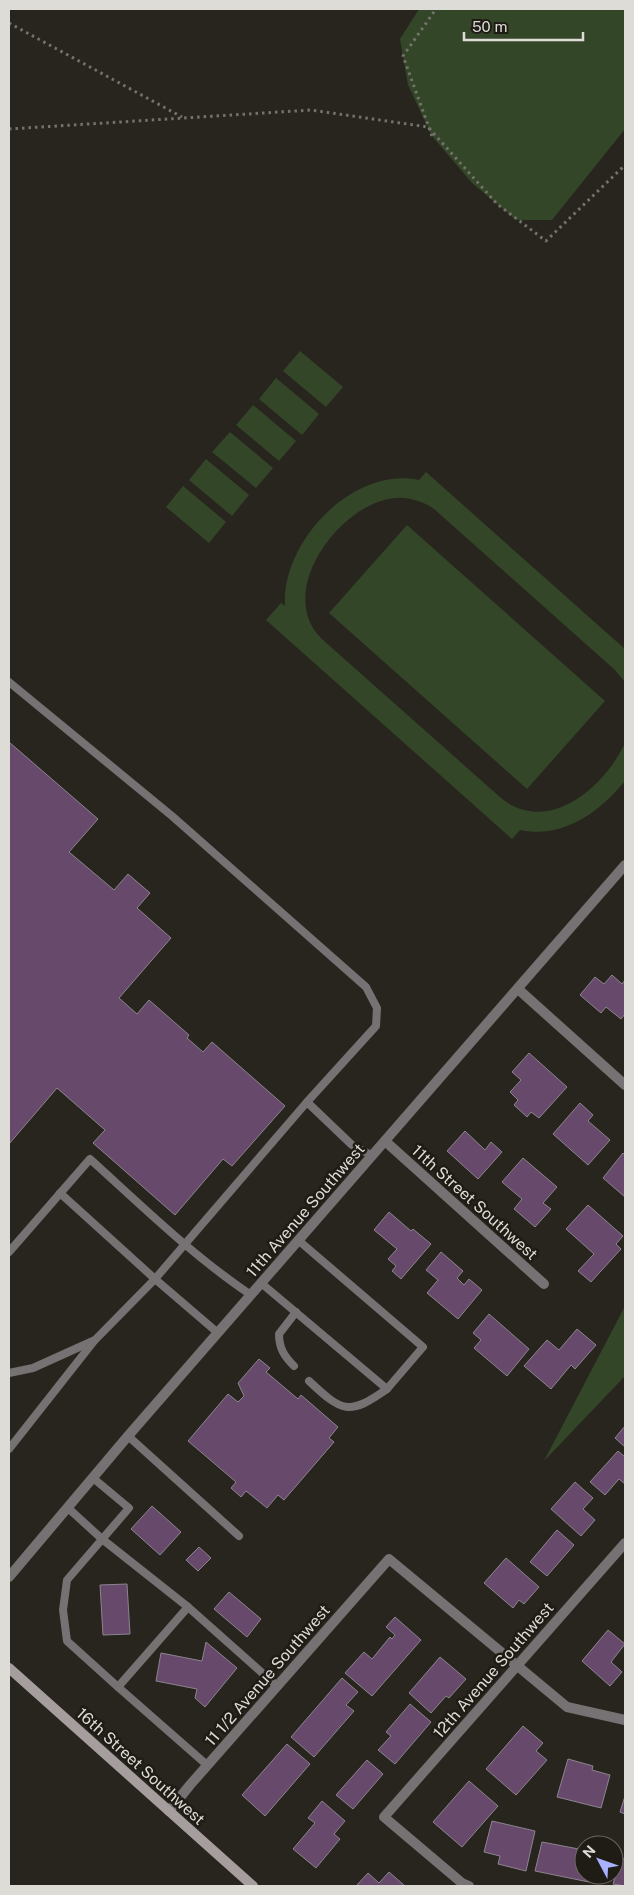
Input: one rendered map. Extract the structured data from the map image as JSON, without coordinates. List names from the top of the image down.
{
  "streets": {
    "main road": ["16th Street Southwest"],
    "street": [
      "11th Street Southwest",
      "11th Avenue Southwest",
      "12th Avenue Southwest",
      "11 1/2 Avenue Southwest"
    ]
  },
  "crossings": [
    ["11th Street Southwest", "11th Avenue Southwest"],
    ["12th Avenue Southwest", "11 1/2 Avenue Southwest"],
    ["11 1/2 Avenue Southwest", "16th Street Southwest"]
  ],
  "scale_bar": "50 m",
  "north": "top left"
}
